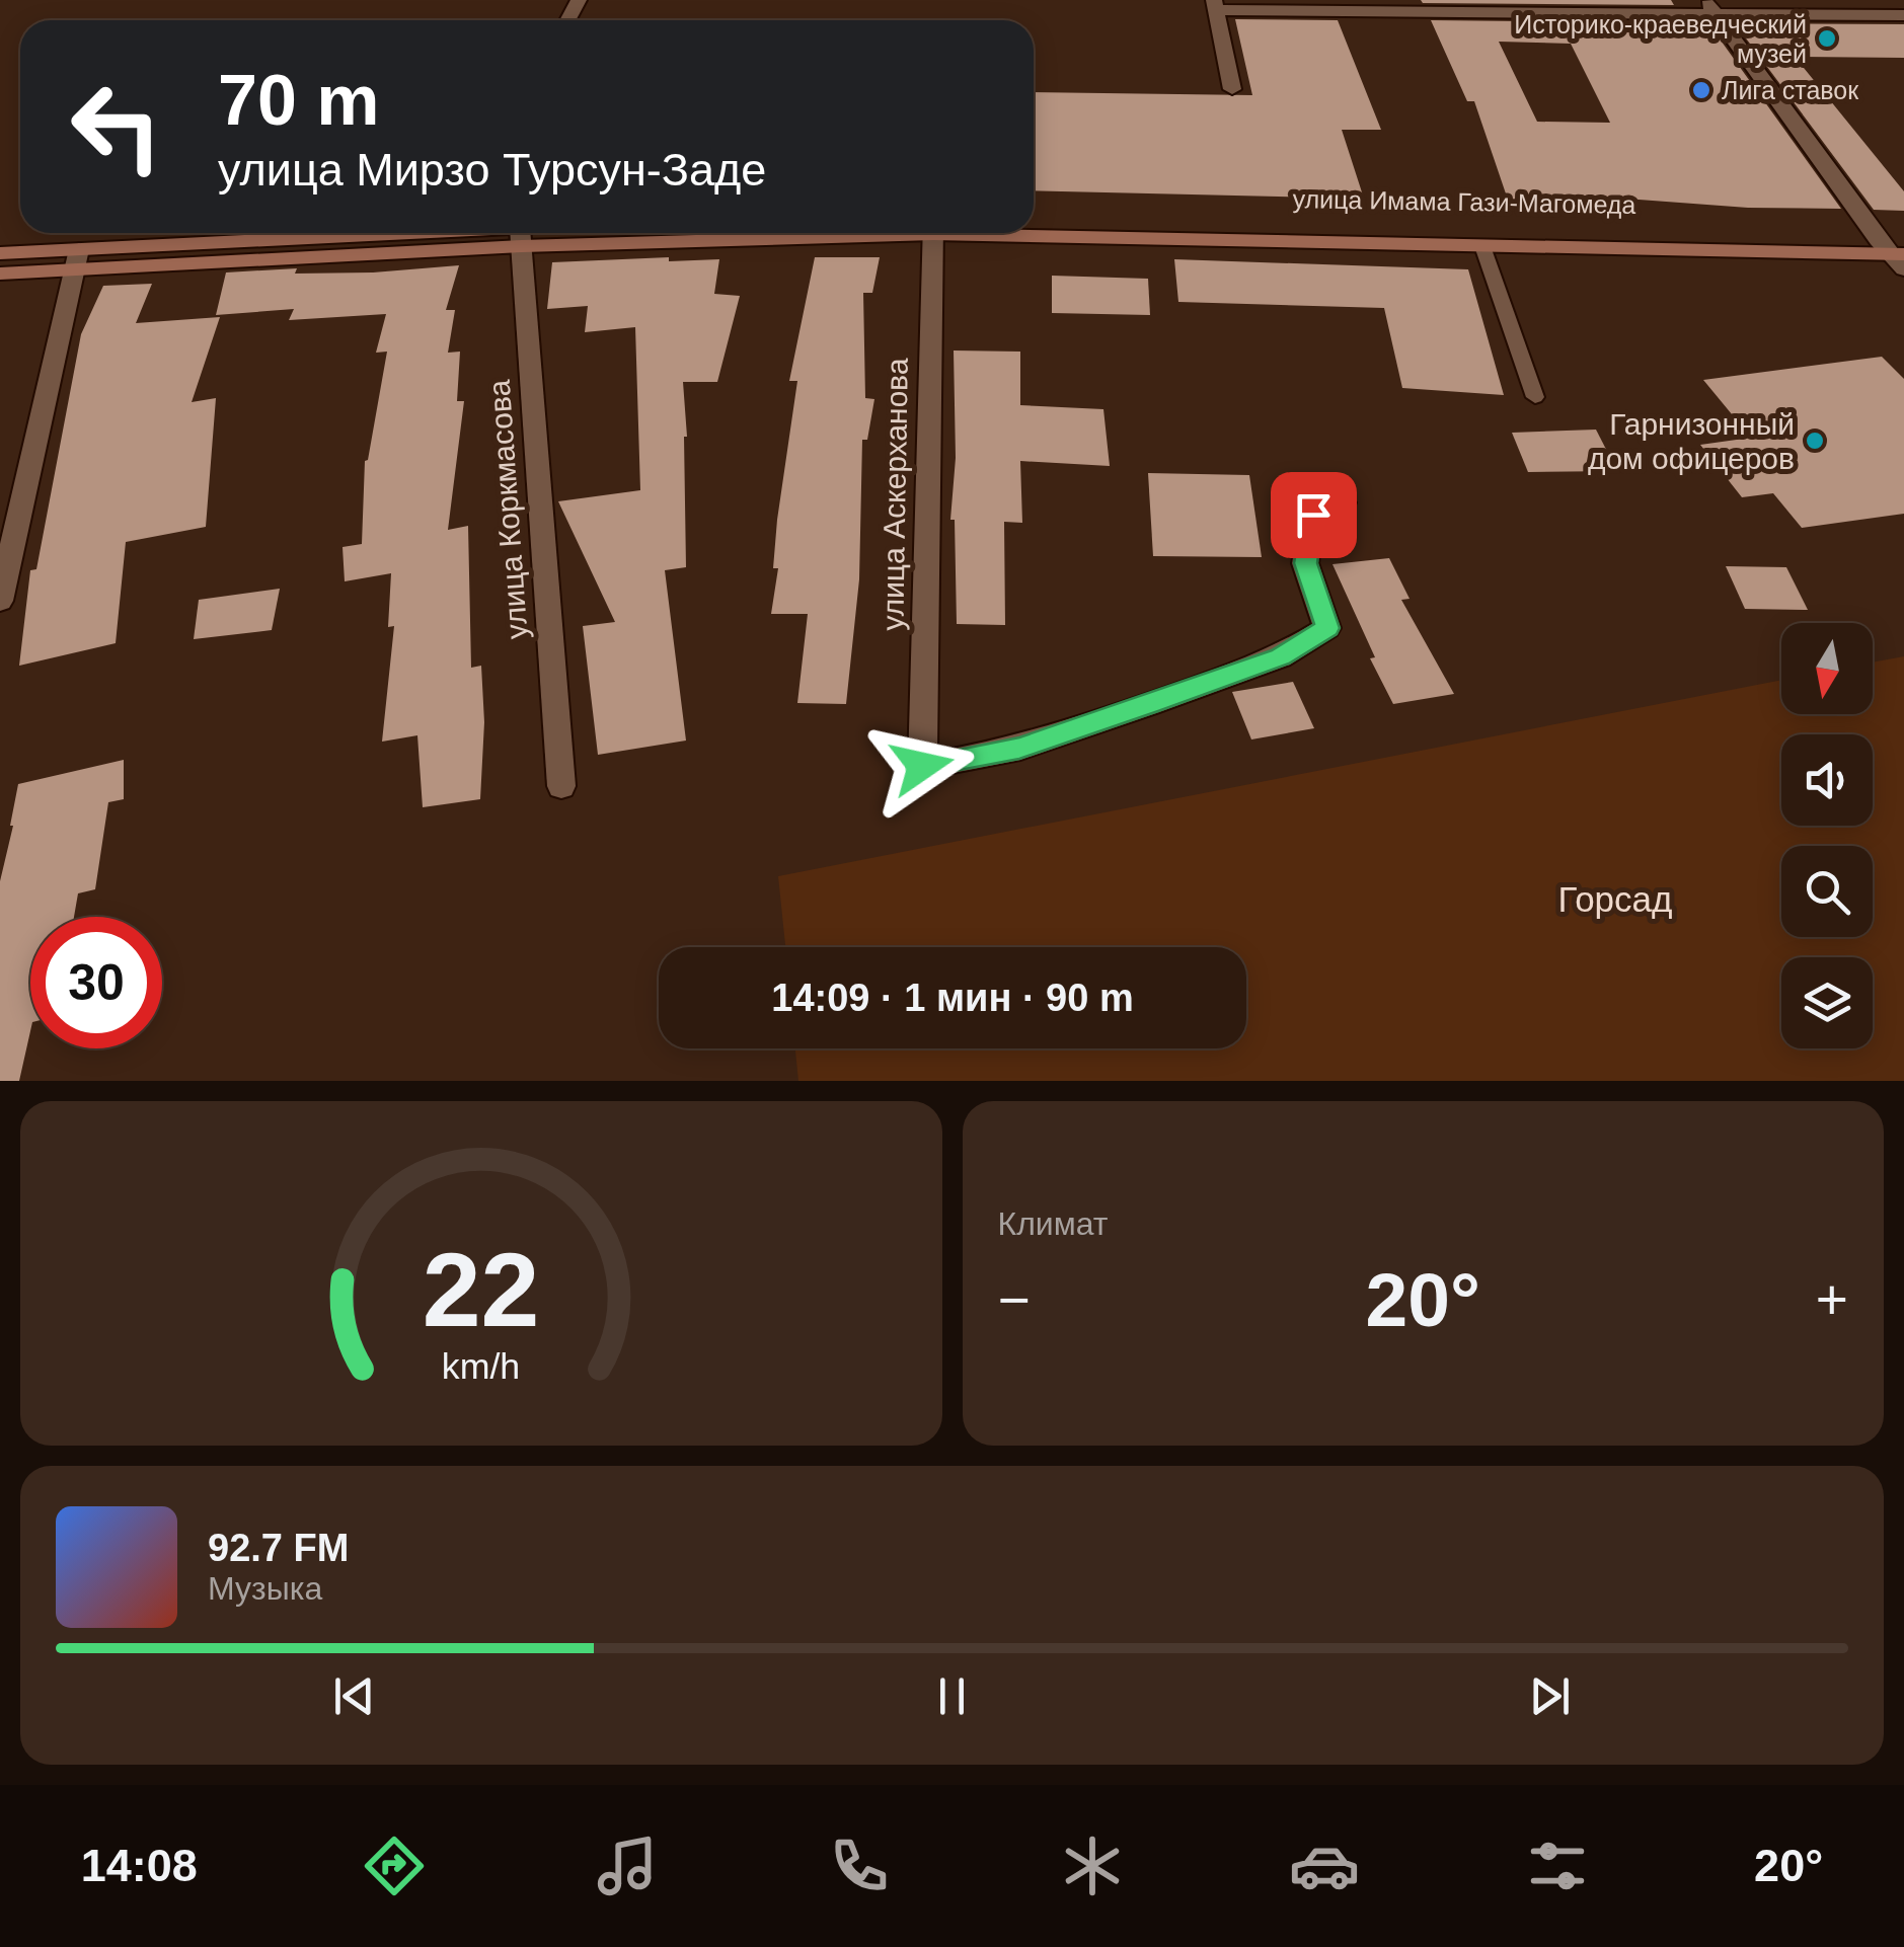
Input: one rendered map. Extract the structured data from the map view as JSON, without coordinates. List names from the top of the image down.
{
  "streets": {
    "main road": ["улица Имама Гази-Магомеда"],
    "street": ["улица Аскерханова", "улица Коркмасова"]
  },
  "parks": ["Горсад"],
  "places": ["Историко-краеведческий музей", "Лига ставок", "Гарнизонный дом офицеров"],
  "north": "bottom",
  "page": {
    "turn": ["70 m", "улица Мирзо Турсун-Заде"],
    "limit": "30",
    "trip": "14:09 · 1 мин · 90 m",
    "tile": "Климат",
    "heat": ["−", "20°", "+"],
    "song": ["92.7 FM", "Музыка"],
    "tabs": ["14:08", "20°"],
    "gauge": ["22", "km/h"]
  }
}
